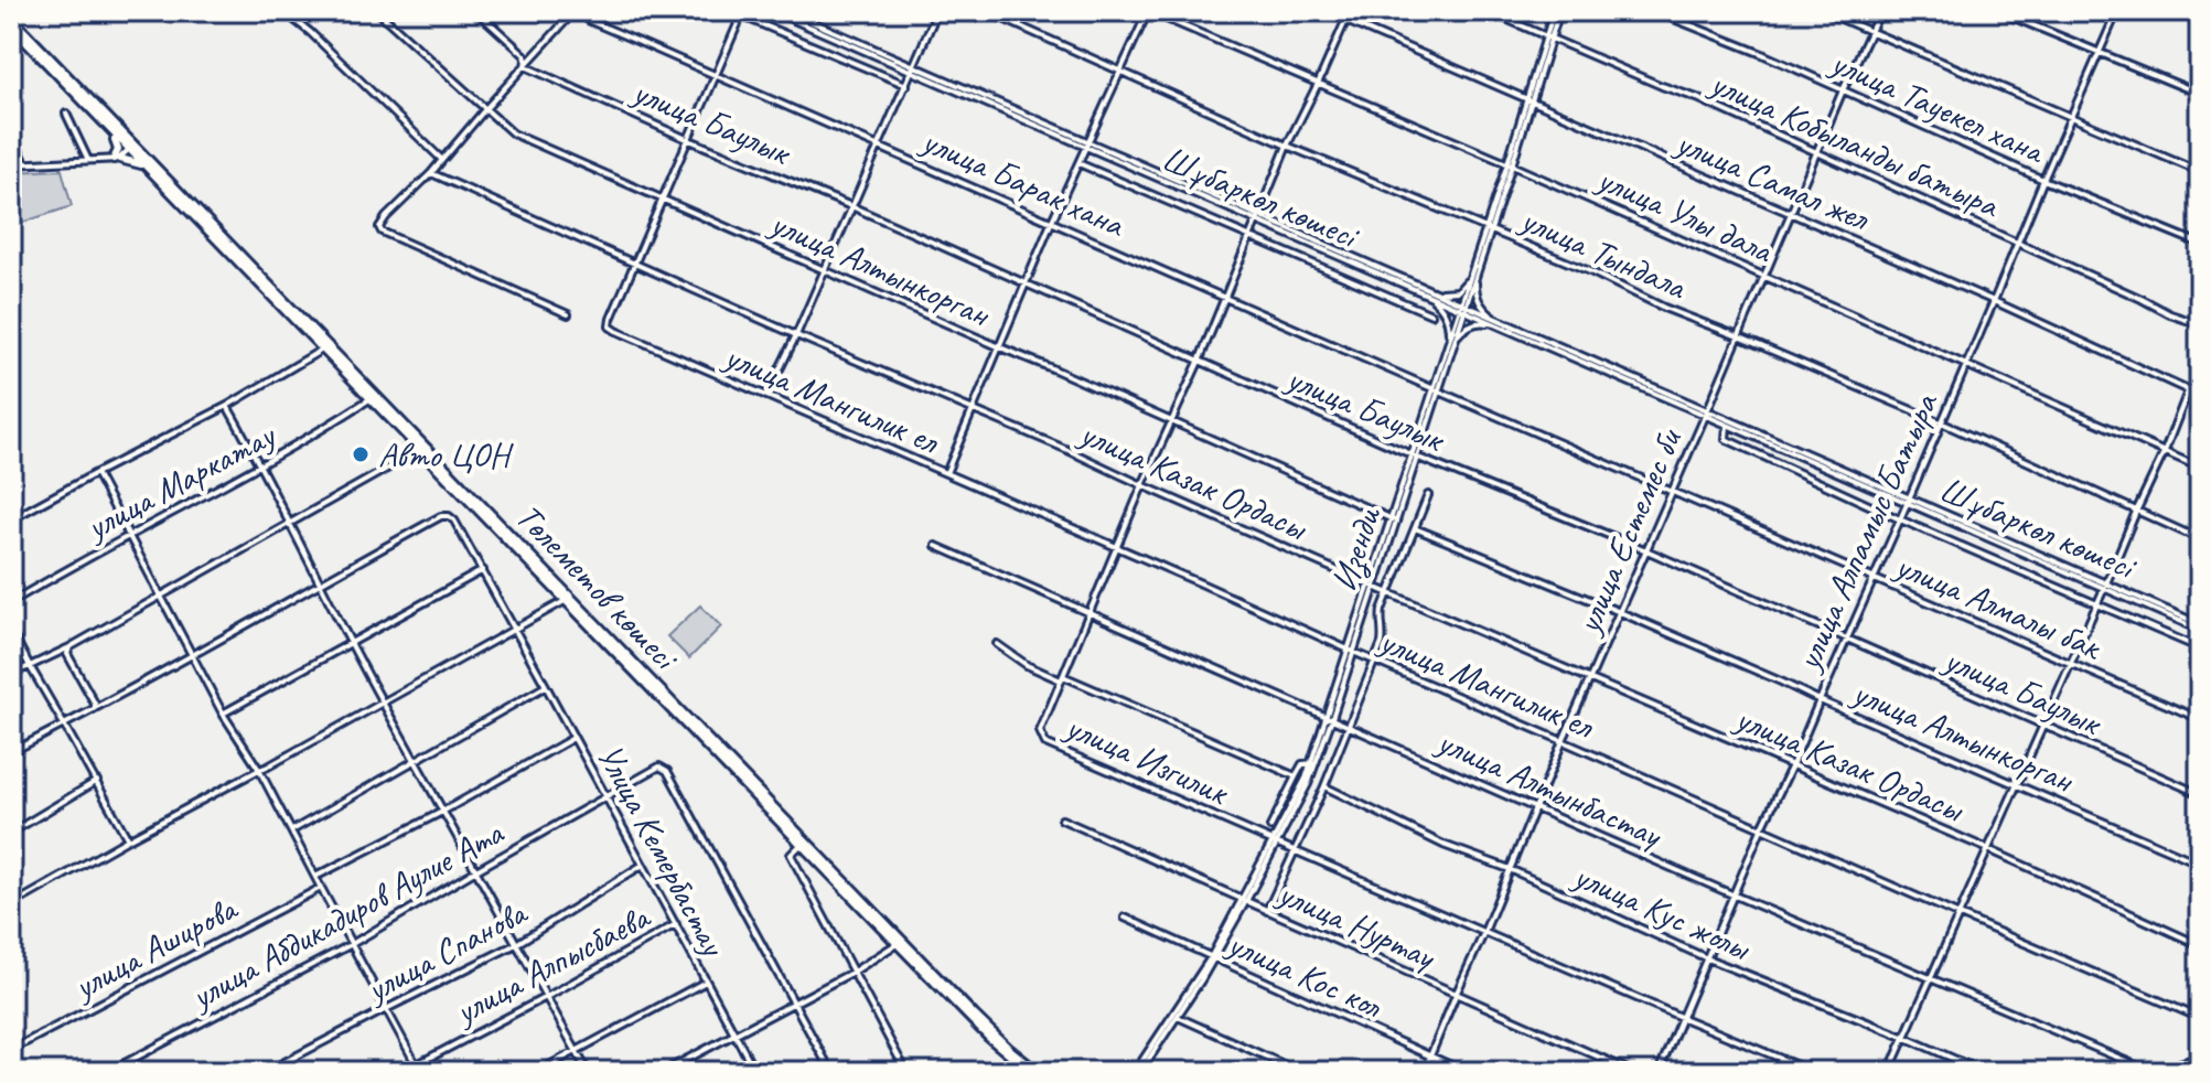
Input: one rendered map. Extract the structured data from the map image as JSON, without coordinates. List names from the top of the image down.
{
  "streets": {
    "main road": ["Төлеметов көшесі"],
    "street": [
      "улица Тауекел хана",
      "улица Баулык",
      "улица Кобыланды батыра",
      "улица Самал жел",
      "улица Барак хана",
      "Шұбаркөл көшесі",
      "улица Улы дала",
      "улица Тындала",
      "улица Алтынкорган",
      "улица Мангилик ел",
      "улица Казак Ордасы",
      "улица Маркатау",
      "улица Естемес би",
      "улица Алпамыс Батыра",
      "Изенди",
      "улица Алмалы бак",
      "улица Изгилик",
      "улица Алтынбастау",
      "Улица Кемербастау",
      "улица Кус жолы",
      "улица Абдикадиров Аулие Ата",
      "улица Нуртау",
      "улица Аширова",
      "улица Спанова",
      "улица Алпысбаева",
      "улица Кос кол"
    ]
  },
  "crossings": [
    ["улица Тауекел хана", "улица Естемес би"],
    ["улица Тауекел хана", "улица Алпамыс Батыра"],
    ["улица Баулык", "улица Естемес би"],
    ["улица Баулык", "улица Алпамыс Батыра"],
    ["улица Баулык", "Изенди"],
    ["улица Баулык", "улица Изгилик"],
    ["улица Кобыланды батыра", "улица Естемес би"],
    ["улица Кобыланды батыра", "улица Алпамыс Батыра"],
    ["улица Кобыланды батыра", "Изенди"],
    ["улица Самал жел", "улица Естемес би"],
    ["улица Самал жел", "улица Алпамыс Батыра"],
    ["улица Самал жел", "Изенди"],
    ["улица Самал жел", "улица Изгилик"],
    ["улица Барак хана", "Изенди"],
    ["улица Барак хана", "улица Алмалы бак"],
    ["улица Барак хана", "улица Изгилик"],
    ["Шұбаркөл көшесі", "улица Естемес би"],
    ["Шұбаркөл көшесі", "улица Алпамыс Батыра"],
    ["Шұбаркөл көшесі", "Изенди"],
    ["Шұбаркөл көшесі", "улица Изгилик"],
    ["улица Улы дала", "улица Естемес би"],
    ["улица Улы дала", "улица Алпамыс Батыра"],
    ["улица Улы дала", "Изенди"],
    ["улица Улы дала", "улица Изгилик"],
    ["улица Тындала", "улица Естемес би"],
    ["улица Тындала", "улица Алпамыс Батыра"],
    ["улица Тындала", "Изенди"],
    ["улица Тындала", "улица Изгилик"],
    ["улица Алтынкорган", "улица Естемес би"],
    ["улица Алтынкорган", "улица Алпамыс Батыра"],
    ["улица Алтынкорган", "Изенди"],
    ["улица Алтынкорган", "улица Изгилик"],
    ["улица Мангилик ел", "улица Казак Ордасы"],
    ["улица Мангилик ел", "улица Естемес би"],
    ["улица Мангилик ел", "улица Алпамыс Батыра"],
    ["улица Мангилик ел", "Изенди"],
    ["улица Мангилик ел", "улица Изгилик"],
    ["улица Казак Ордасы", "улица Естемес би"],
    ["улица Казак Ордасы", "улица Алпамыс Батыра"],
    ["улица Казак Ордасы", "Изенди"],
    ["улица Казак Ордасы", "улица Изгилик"],
    ["улица Маркатау", "Төлеметов көшесі"],
    ["улица Естемес би", "улица Алмалы бак"],
    ["улица Естемес би", "улица Изгилик"],
    ["улица Естемес би", "улица Алтынбастау"],
    ["улица Естемес би", "улица Кус жолы"],
    ["улица Естемес би", "улица Нуртау"],
    ["улица Естемес би", "улица Кос кол"],
    ["улица Алпамыс Батыра", "улица Алмалы бак"],
    ["улица Алпамыс Батыра", "улица Изгилик"],
    ["улица Алпамыс Батыра", "улица Алтынбастау"],
    ["улица Алпамыс Батыра", "улица Кус жолы"],
    ["Изенди", "улица Алмалы бак"],
    ["Изенди", "улица Изгилик"],
    ["Изенди", "улица Алтынбастау"],
    ["Изенди", "улица Нуртау"],
    ["Изенди", "улица Кос кол"],
    ["улица Изгилик", "улица Алтынбастау"],
    ["Улица Кемербастау", "улица Абдикадиров Аулие Ата"],
    ["Улица Кемербастау", "улица Спанова"],
    ["Улица Кемербастау", "улица Алпысбаева"]
  ],
  "places": ["Авто ЦОН"]
}
